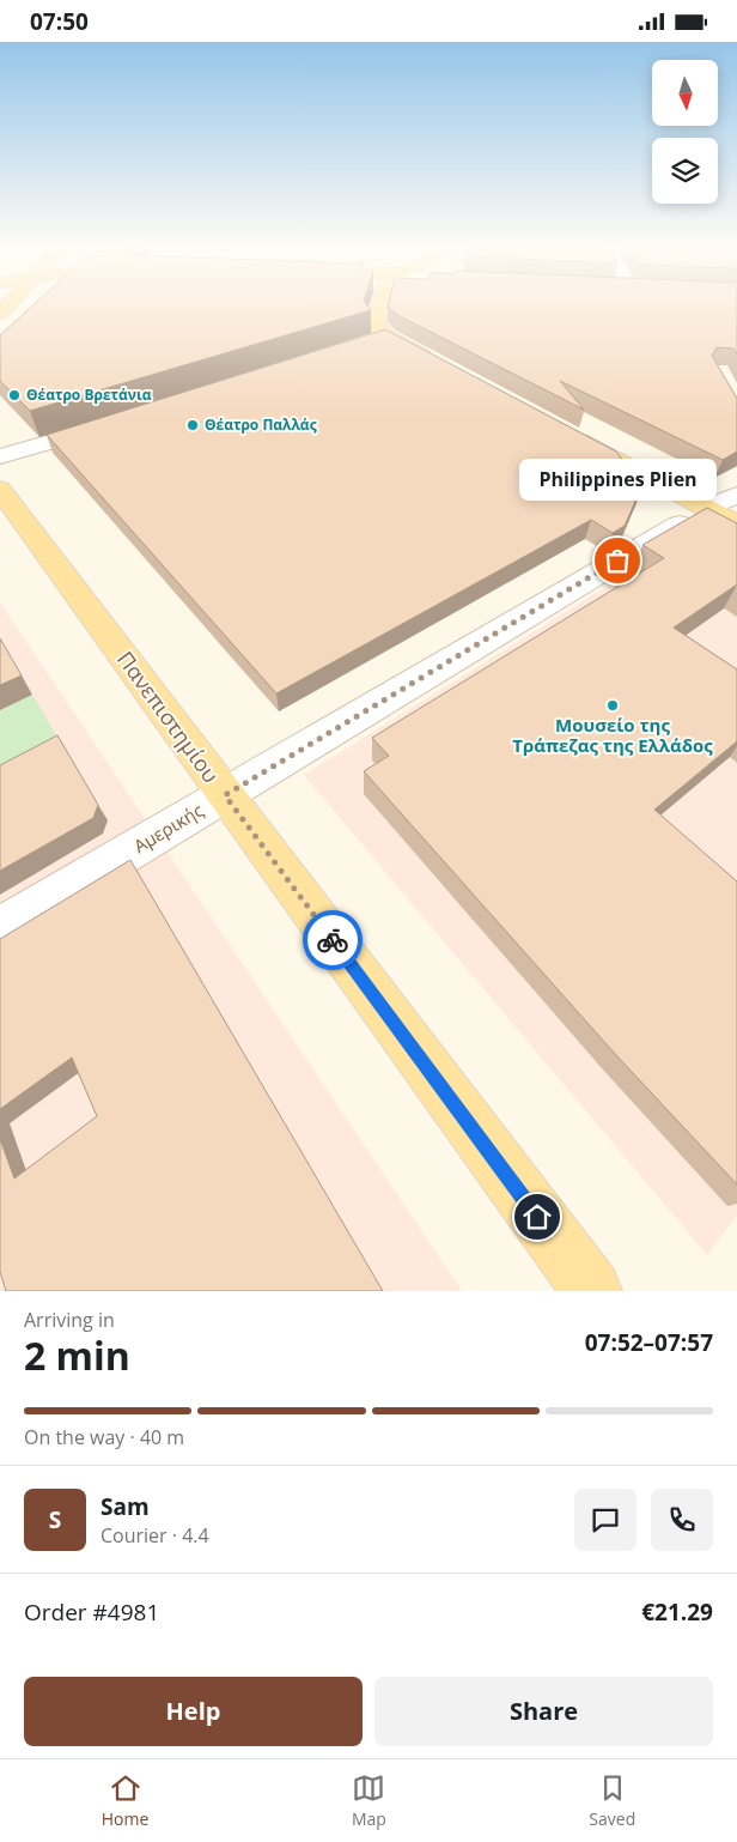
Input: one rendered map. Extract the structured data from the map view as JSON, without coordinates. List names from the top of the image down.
{
  "streets": {
    "main road": ["Πανεπιστημίου"],
    "street": ["Αμερικής"]
  },
  "crossings": [
    ["Πανεπιστημίου", "Αμερικής"]
  ],
  "places": [
    "Θέατρο Βρετάνια",
    "Θέατρο Παλλάς",
    "Philippines Plien",
    "Μουσείο της Τράπεζας της Ελλάδος"
  ],
  "north": "bottom",
  "page": {
    "status": "07:50",
    "bubble": "Philippines Plien",
    "heading": ["2 min", "Arriving in", "07:52–07:57"],
    "panel": [
      "Sam",
      "Courier · 4.4",
      "Order #4981",
      "€21.29"
    ],
    "bar": "On the way · 40 m",
    "round": "S",
    "buttons": ["Help", "Share"],
    "tabs": ["Home", "Map", "Saved"]
  }
}
